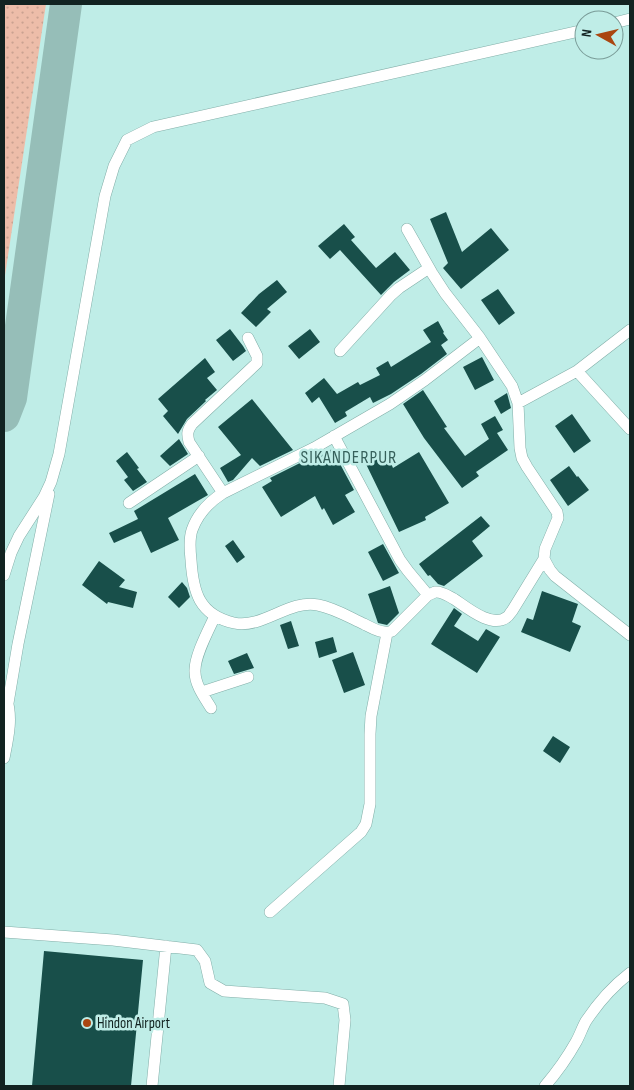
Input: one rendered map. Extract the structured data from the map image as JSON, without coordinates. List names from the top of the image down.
{
  "districts": ["SIKANDERPUR"],
  "places": ["Hindon Airport"],
  "north": "left"
}
